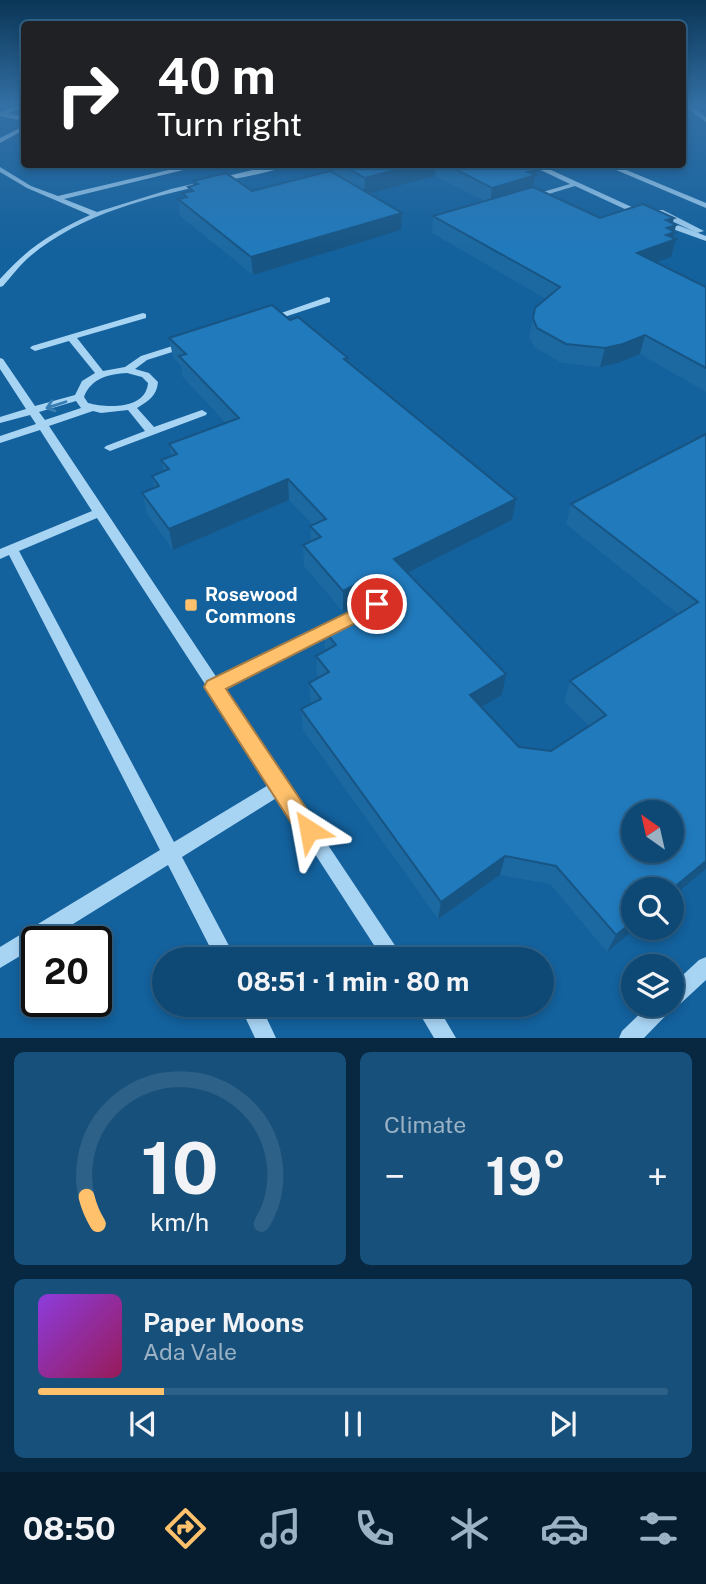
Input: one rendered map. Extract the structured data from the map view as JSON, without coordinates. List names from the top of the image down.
{
  "places": {
    "transit": ["Rosewood Commons"]
  },
  "north": "top left",
  "page": {
    "turn": ["40 m", "Turn right"],
    "limit": "20",
    "trip": "08:51 · 1 min · 80 m",
    "tile": "Climate",
    "heat": ["−", "19°", "+"],
    "song": ["Paper Moons", "Ada Vale"],
    "tabs": "08:50",
    "gauge": ["10", "km/h"]
  }
}
